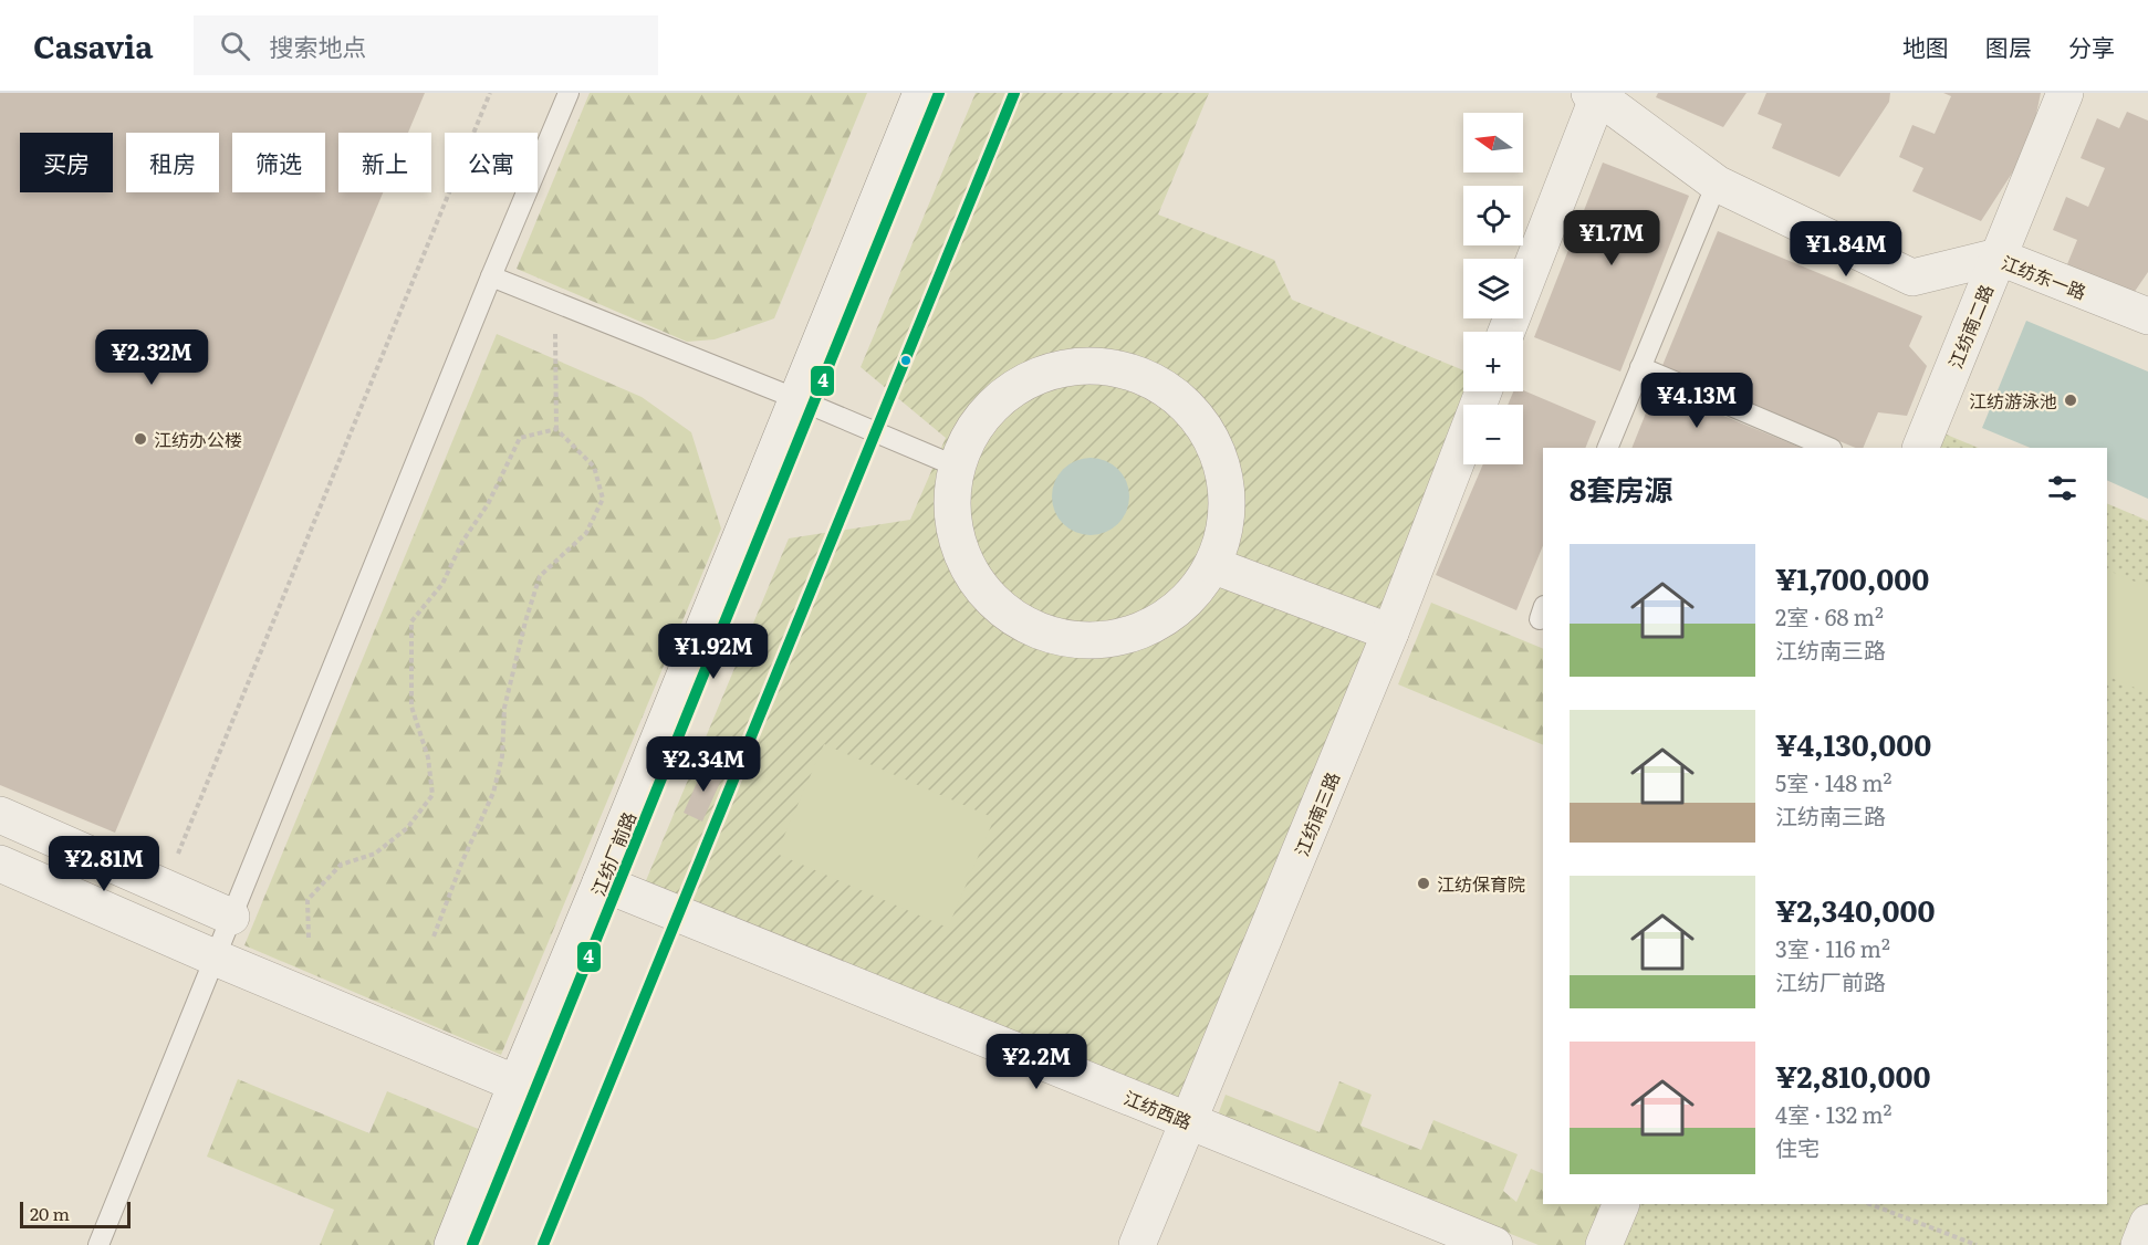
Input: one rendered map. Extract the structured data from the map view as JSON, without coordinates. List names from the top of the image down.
{
  "streets": {
    "street": [
      "江纺东一路",
      "江纺南二路",
      "江纺南三路",
      "江纺厂前路",
      "江纺西路"
    ]
  },
  "crossings": [
    ["江纺东一路", "江纺南二路"],
    ["江纺南三路", "江纺西路"],
    ["江纺厂前路", "江纺西路"]
  ],
  "places": ["江纺游泳池", "江纺办公楼", "江纺保育院"],
  "lines": ["transit line 4"],
  "scale_bar": "20 m",
  "north": "left",
  "page": {
    "header": "Casavia",
    "search": "搜索地点",
    "nav": ["地图", "图层", "分享"],
    "map_buttons": ["+", "−"],
    "chip": [
      "买房",
      "租房",
      "筛选",
      "新上",
      "公寓"
    ],
    "price": [
      "¥1.7M",
      "¥1.84M",
      "¥2.32M",
      "¥4.13M",
      "¥1.92M",
      "¥2.34M",
      "¥2.81M",
      "¥2.2M"
    ],
    "heading": "8套房源",
    "list": [
      {
        "name": "¥1,700,000",
        "note": "2室 · 68 m² · 江纺南三路"
      },
      {
        "name": "¥4,130,000",
        "note": "5室 · 148 m² · 江纺南三路"
      },
      {
        "name": "¥2,340,000",
        "note": "3室 · 116 m² · 江纺厂前路"
      },
      {
        "name": "¥2,810,000",
        "note": "4室 · 132 m² · 住宅"
      }
    ],
    "scale": "20 m"
  }
}
